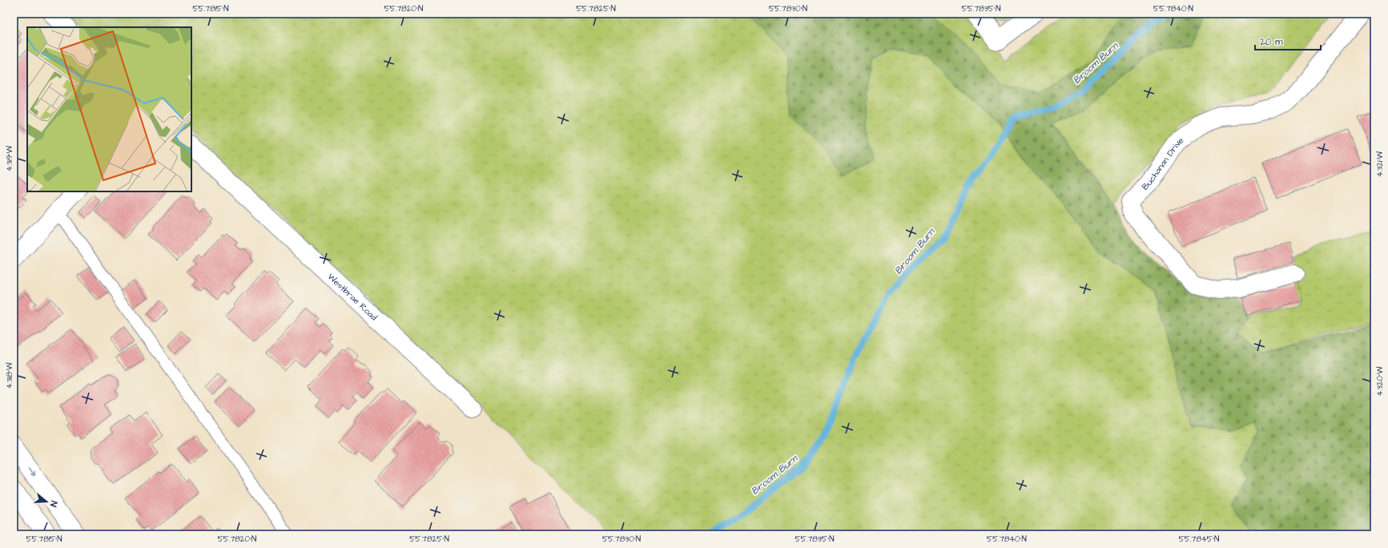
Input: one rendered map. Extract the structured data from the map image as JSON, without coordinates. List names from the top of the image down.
{
  "streets": {
    "street": ["Buchanan Drive", "Westbrae Road"]
  },
  "water": ["Broom Burn"],
  "scale_bar": "20 m",
  "north": "right",
  "coordinates": [
    "55.7815°N",
    "55.7820°N",
    "55.7825°N",
    "55.7830°N",
    "55.7835°N",
    "55.7840°N",
    "4.319°W",
    "4.321°W",
    "4.318°W",
    "4.320°W",
    "55.7845°N"
  ]
}
